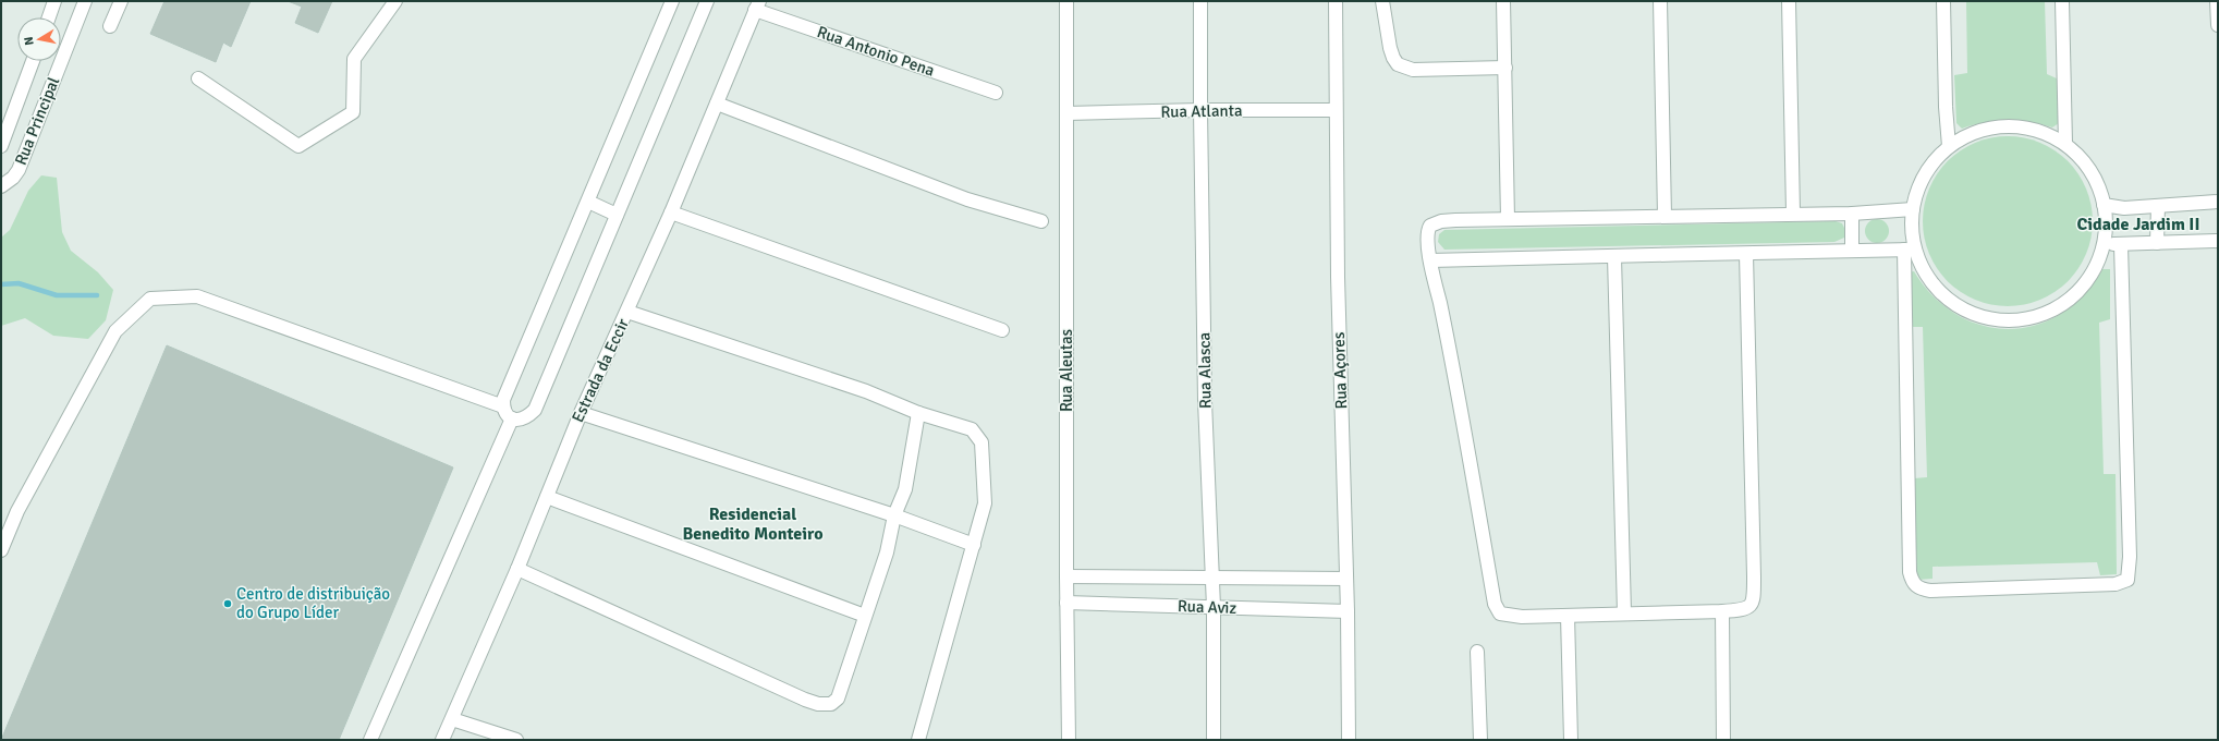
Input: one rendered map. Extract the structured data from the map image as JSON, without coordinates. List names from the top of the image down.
{
  "streets": {
    "street": [
      "Rua Antonio Pena",
      "Rua Atlanta",
      "Rua Principal",
      "Estrada da Eccir",
      "Rua Aleutas",
      "Rua Alasca",
      "Rua Açores",
      "Rua Aviz"
    ]
  },
  "crossings": [
    ["Rua Antonio Pena", "Estrada da Eccir"],
    ["Rua Atlanta", "Rua Aleutas"],
    ["Rua Atlanta", "Rua Alasca"],
    ["Rua Atlanta", "Rua Açores"],
    ["Rua Aleutas", "Rua Aviz"],
    ["Rua Alasca", "Rua Aviz"],
    ["Rua Açores", "Rua Aviz"]
  ],
  "districts": ["Cidade Jardim II", "Residencial Benedito Monteiro"],
  "places": ["Centro de distribuição do Grupo Líder"],
  "north": "left"
}
